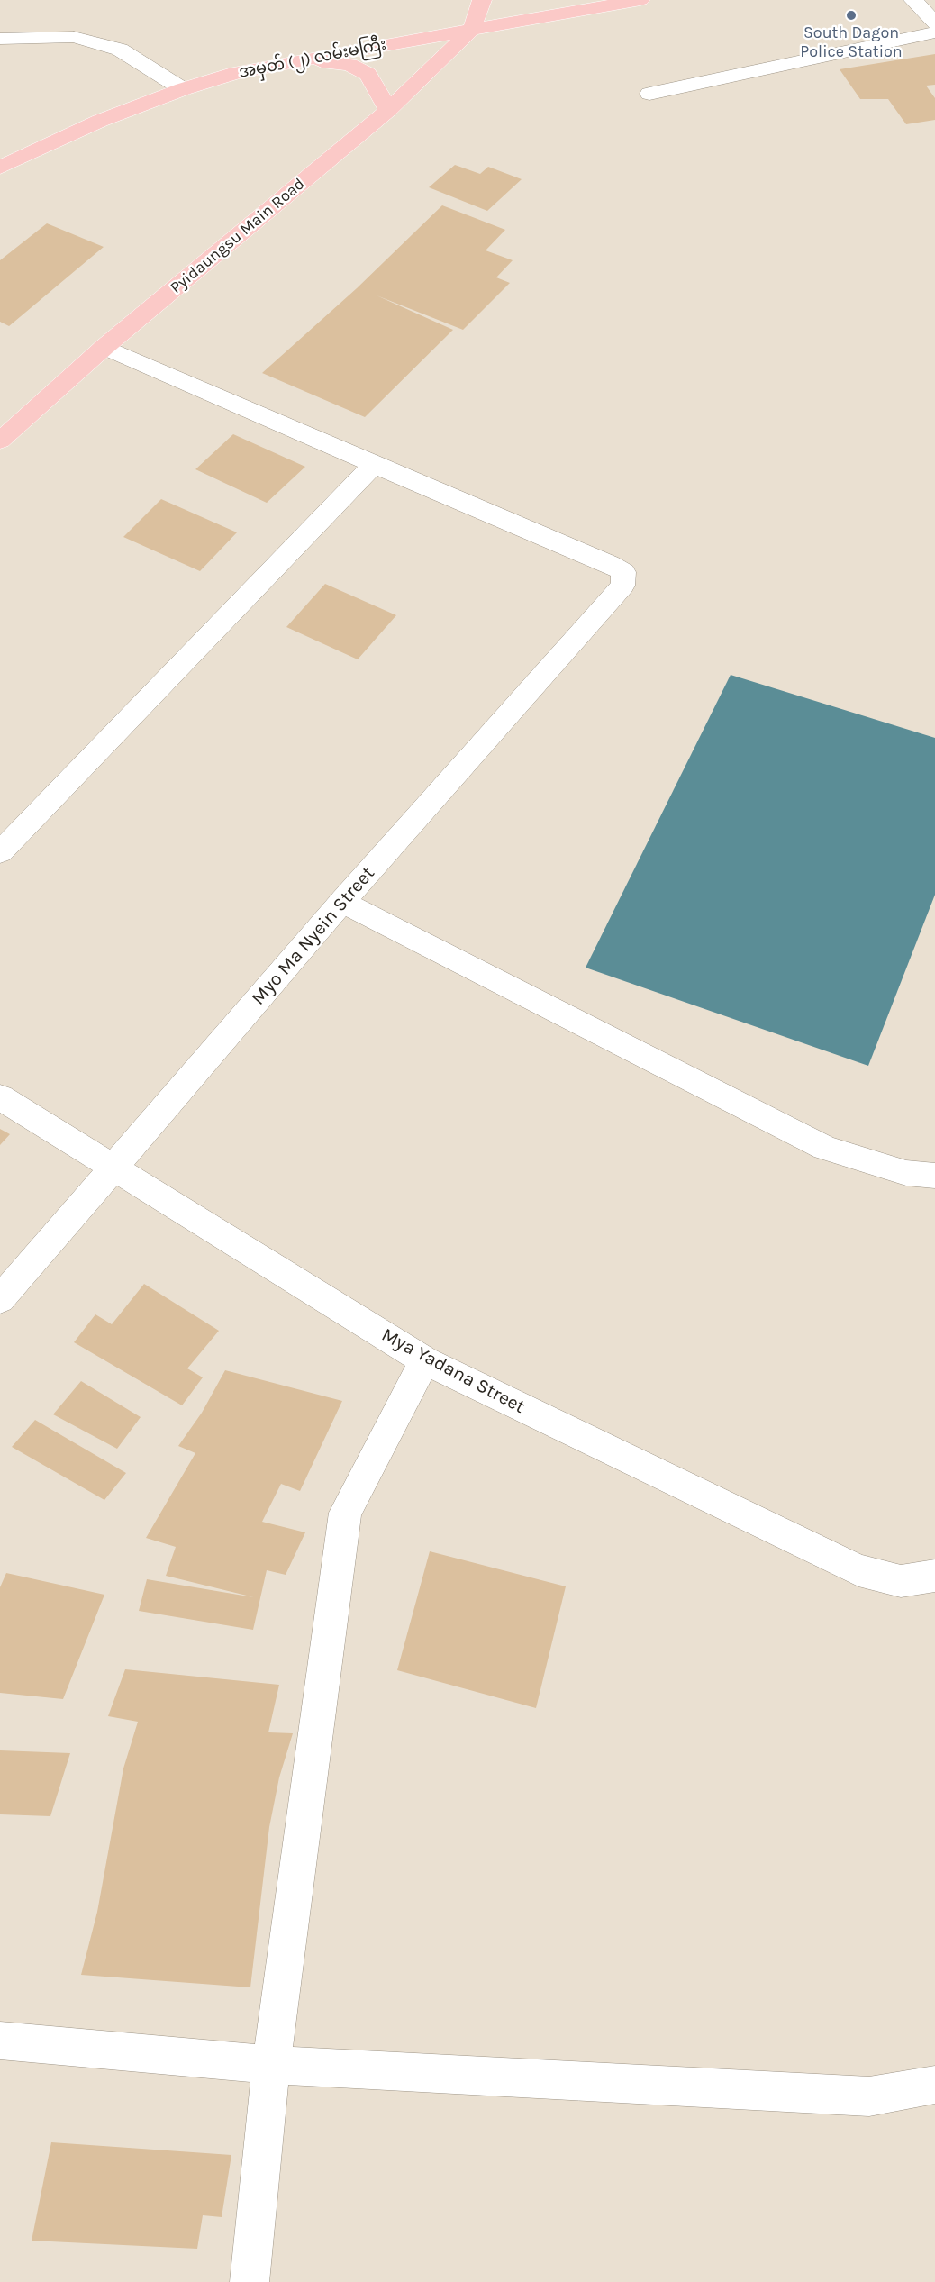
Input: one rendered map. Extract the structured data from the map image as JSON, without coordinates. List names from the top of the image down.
{
  "streets": {
    "main road": ["အမှတ် (၂) လမ်းမကြီး", "Pyidaungsu Main Road"],
    "street": ["Myo Ma Nyein Street", "Mya Yadana Street"]
  },
  "crossings": [
    ["အမှတ် (၂) လမ်းမကြီး", "Pyidaungsu Main Road"],
    ["Myo Ma Nyein Street", "Mya Yadana Street"]
  ],
  "places": ["South Dagon Police Station"]
}
